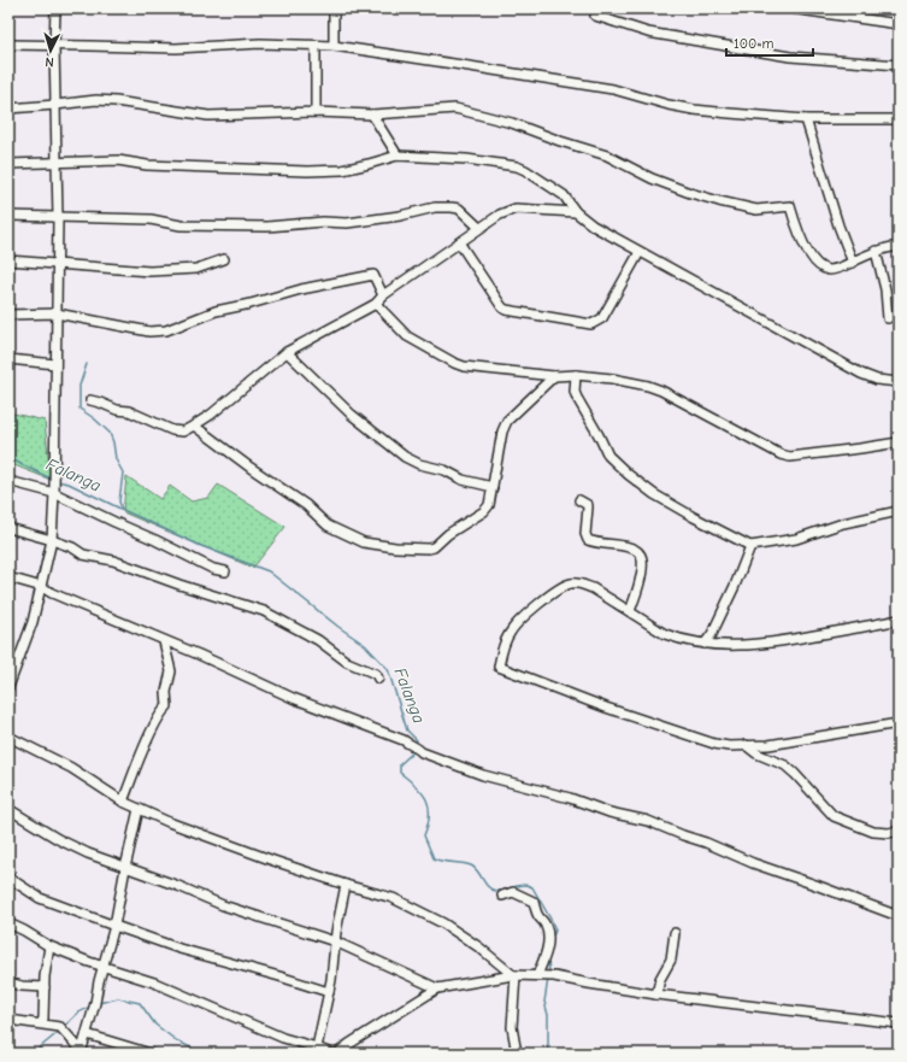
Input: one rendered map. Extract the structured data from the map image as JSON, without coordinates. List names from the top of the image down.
{
  "water": ["Falanga"],
  "scale_bar": "100 m",
  "north": "bottom"
}
